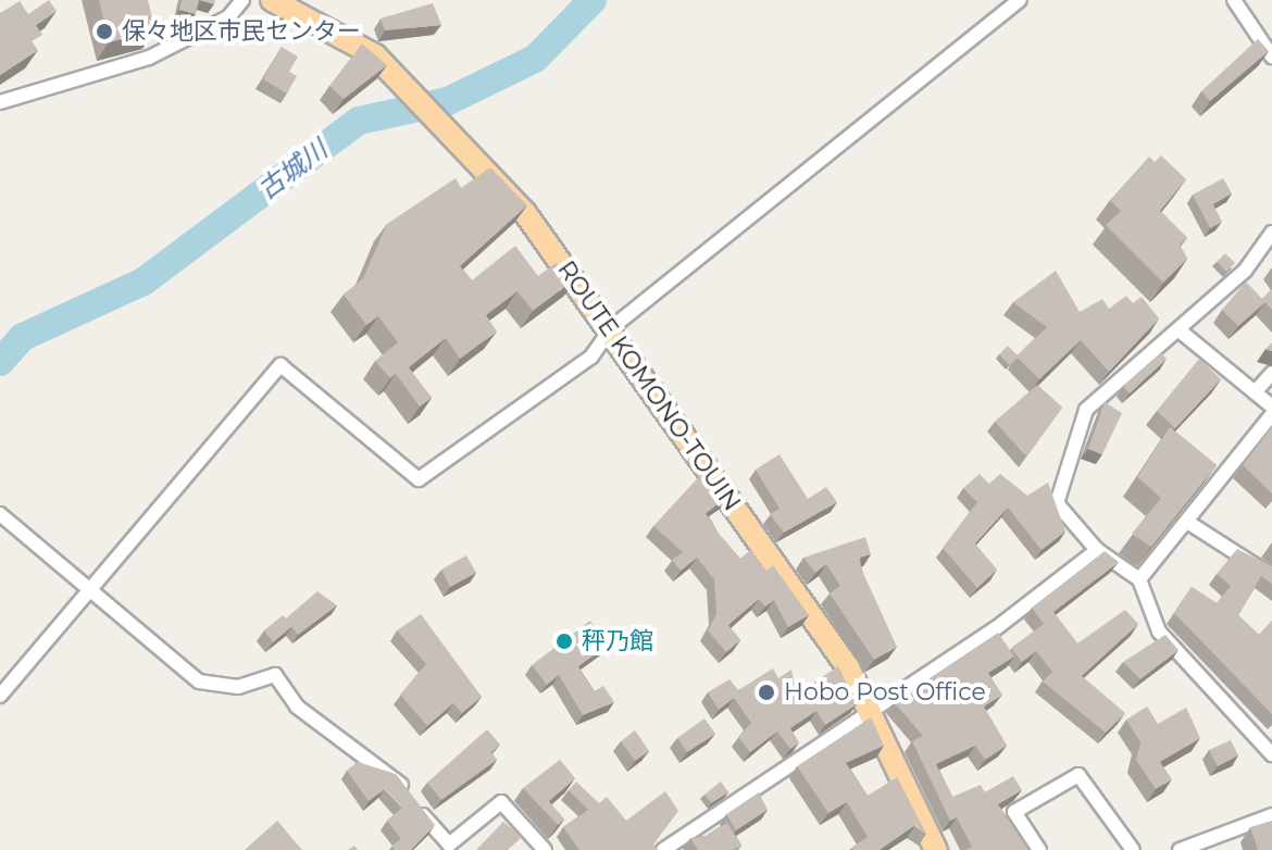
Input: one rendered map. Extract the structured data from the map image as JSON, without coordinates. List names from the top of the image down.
{
  "streets": {
    "main road": ["ROUTE KOMONO-TOUIN"]
  },
  "water": ["古城川"],
  "places": ["保々地区市民センター", "秤乃館", "Hobo Post Office"]
}
